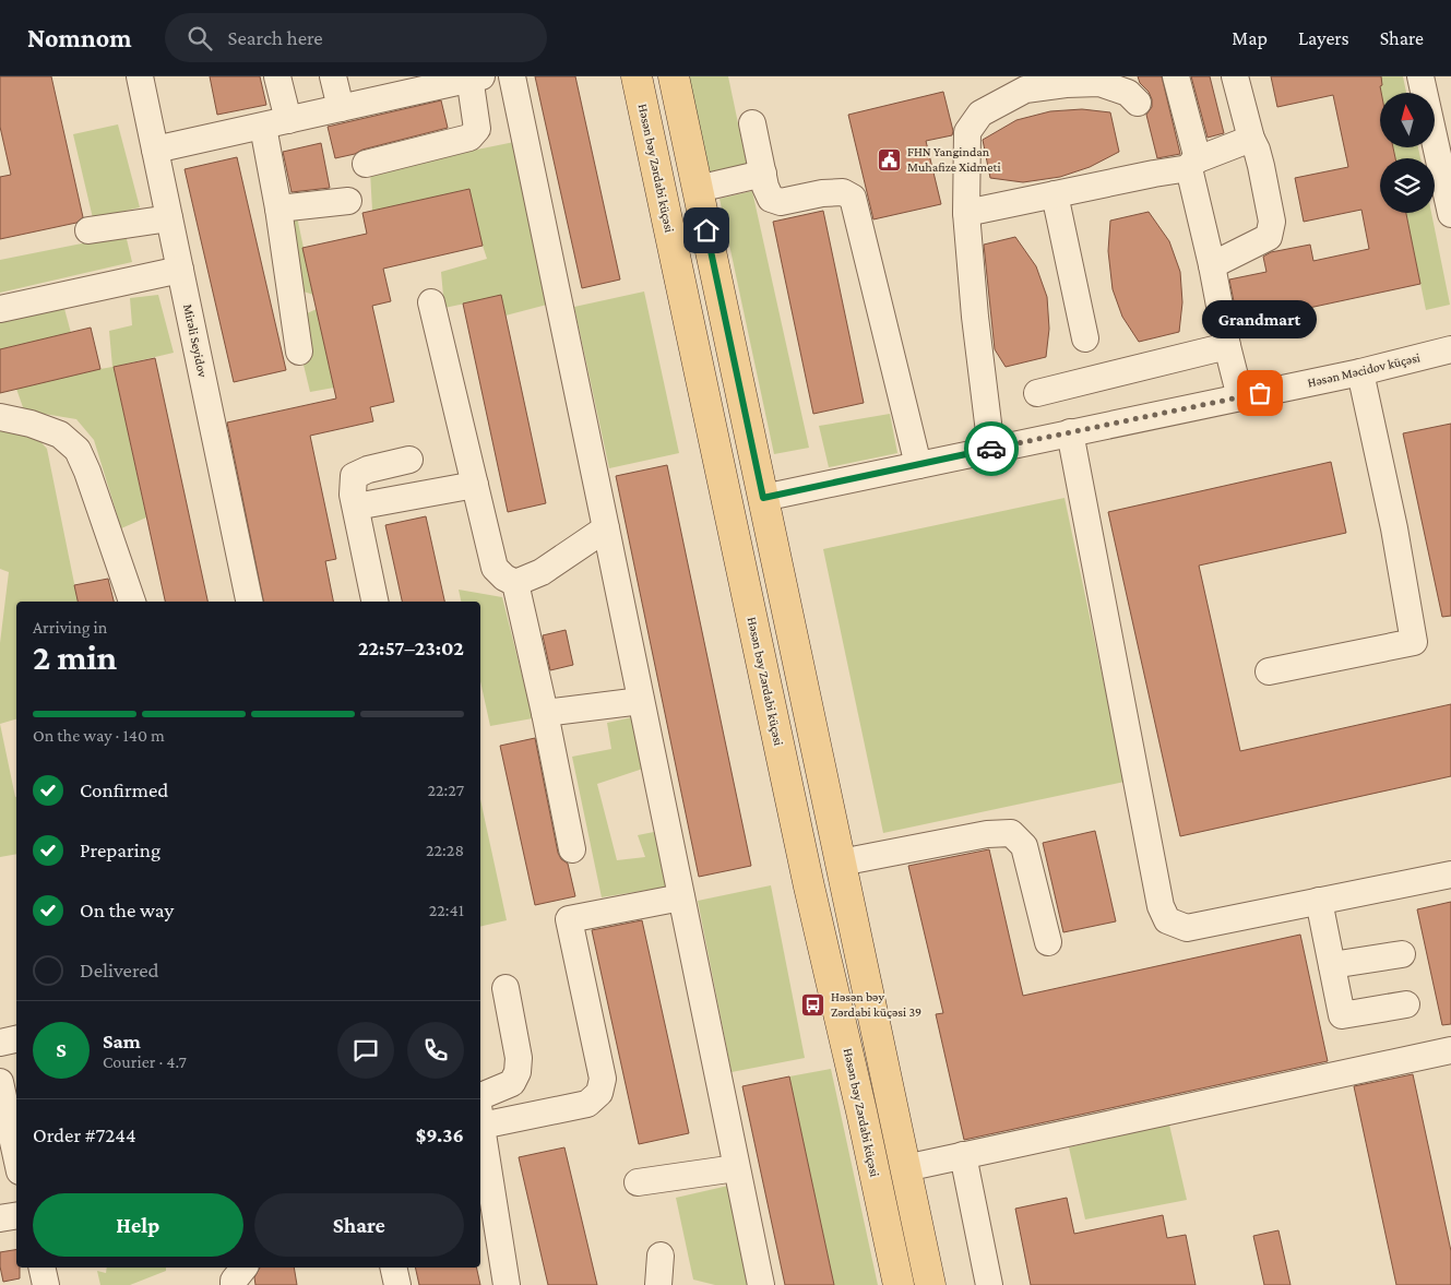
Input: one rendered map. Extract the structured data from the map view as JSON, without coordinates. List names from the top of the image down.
{
  "streets": {
    "main road": ["Həsən bəy Zərdabi küçəsi"],
    "street": ["Mirəli Seyidov", "Həsən Məcidov küçəsi"]
  },
  "places": {
    "public building": ["FHN Yangindan Muhafize Xidmeti"],
    "other": ["Grandmart"],
    "bus stop": ["Həsən bəy Zərdabi küçəsi 39"]
  },
  "north": "top",
  "page": {
    "header": "Nomnom",
    "search": "Search here",
    "nav": ["Map", "Layers", "Share"],
    "bubble": "Grandmart",
    "heading": ["2 min", "Arriving in", "22:57–23:02"],
    "panel": [
      "Sam",
      "Courier · 4.7",
      "Order #7244",
      "$9.36"
    ],
    "bar": "On the way · 140 m",
    "list": [
      ["Confirmed", "22:27"],
      ["Preparing", "22:28"],
      ["On the way", "22:41"],
      "Delivered"
    ],
    "round": "S",
    "buttons": ["Help", "Share"]
  }
}
